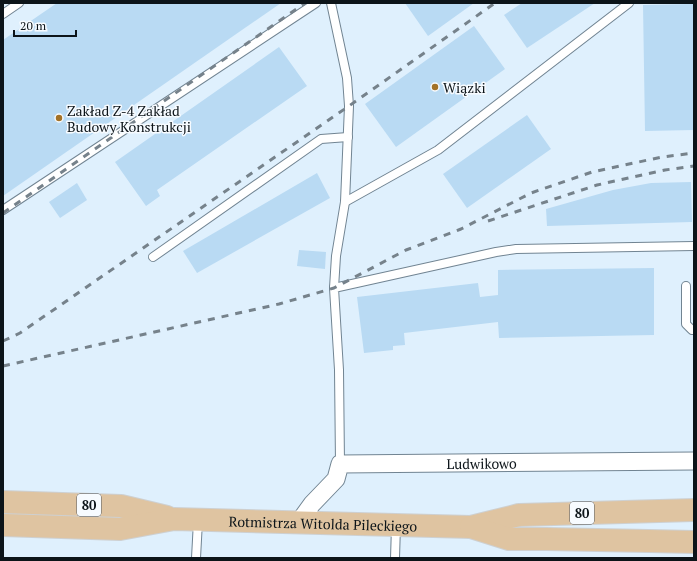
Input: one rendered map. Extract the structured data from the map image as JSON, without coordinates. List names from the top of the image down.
{
  "streets": {
    "main road": ["80", "Rotmistrza Witolda Pileckiego"],
    "street": ["Ludwikowo"]
  },
  "places": ["Wiązki", "Zakład Z-4 Zakład Budowy Konstrukcji"],
  "scale_bar": "20 m"
}
